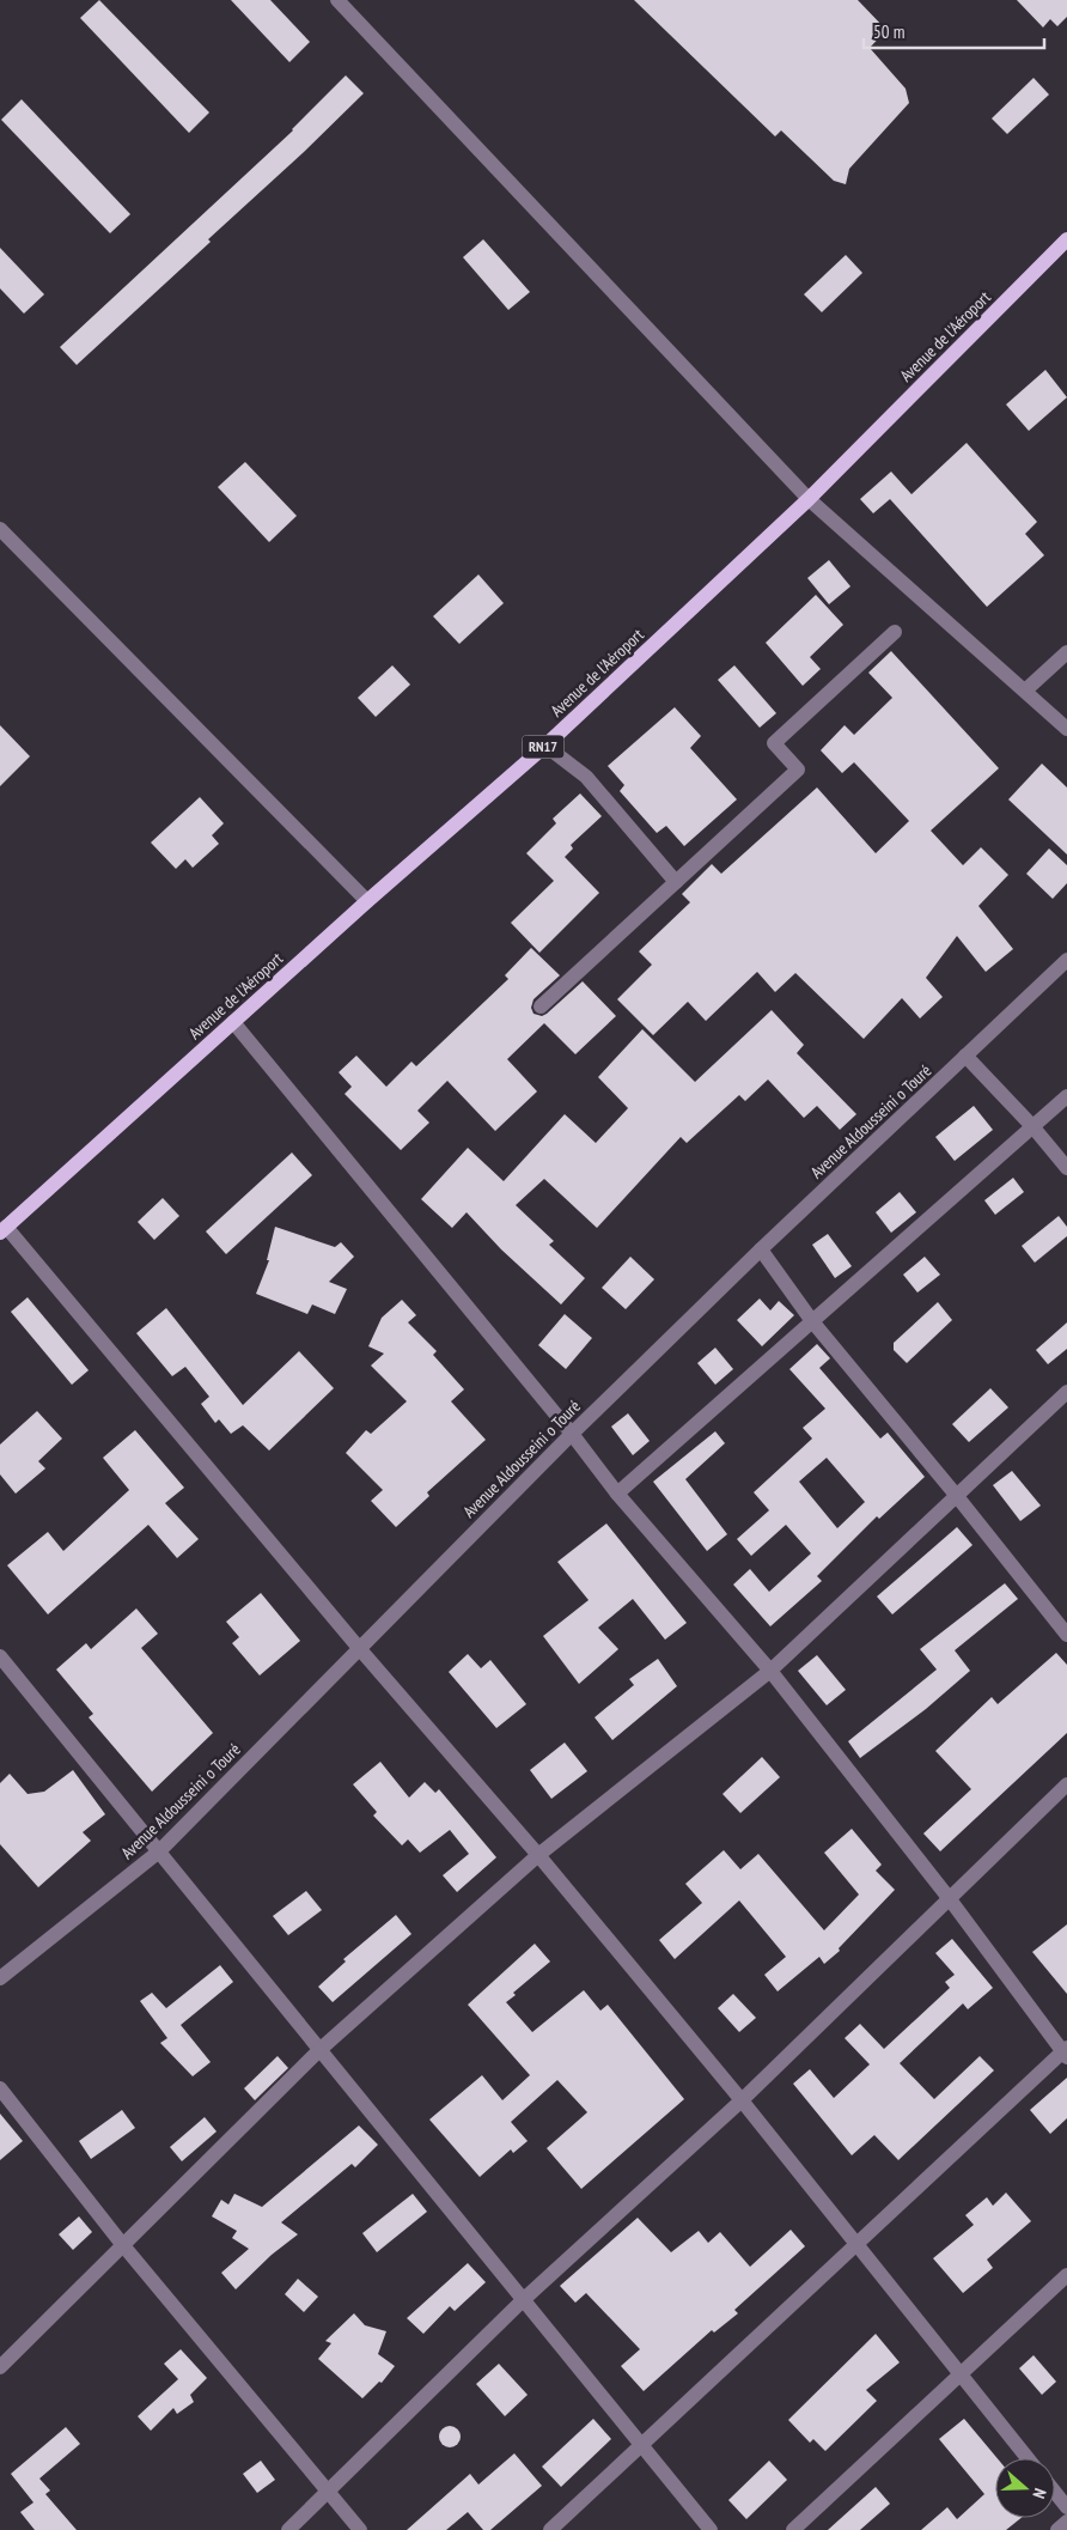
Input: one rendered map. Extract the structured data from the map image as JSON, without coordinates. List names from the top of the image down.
{
  "streets": {
    "main road": ["Avenue de l'Aéroport", "RN17"],
    "street": ["Avenue Aldousseini o Touré"]
  },
  "scale_bar": "50 m",
  "north": "right"
}
